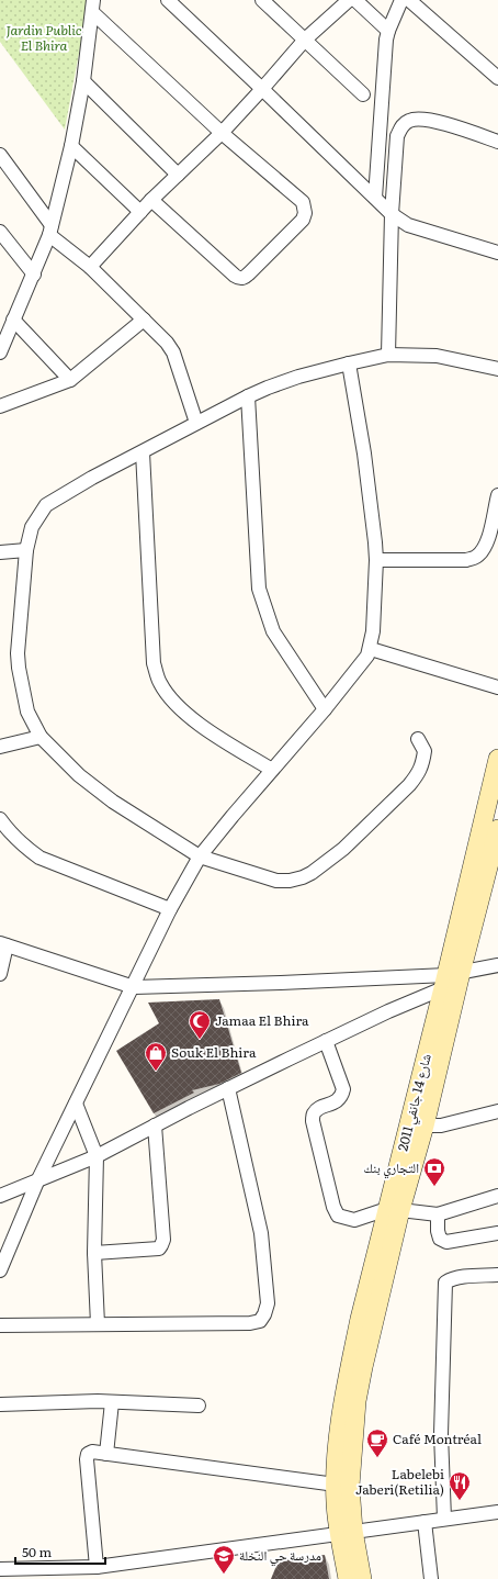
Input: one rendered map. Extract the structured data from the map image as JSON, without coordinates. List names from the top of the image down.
{
  "streets": {
    "main road": ["شارع 14 جانفي 2011"]
  },
  "parks": ["Jardin Public El Bhira"],
  "places": {
    "mosque": ["Jamaa El Bhira"],
    "shop": ["Souk El Bhira"],
    "bank": ["التجاري بنك"],
    "cafe": ["Café Montréal"],
    "restaurant": ["Labelebi Jaberi(Retilia)"],
    "school or university": ["مدرسة حي النخلة"]
  },
  "scale_bar": "50 m"
}
